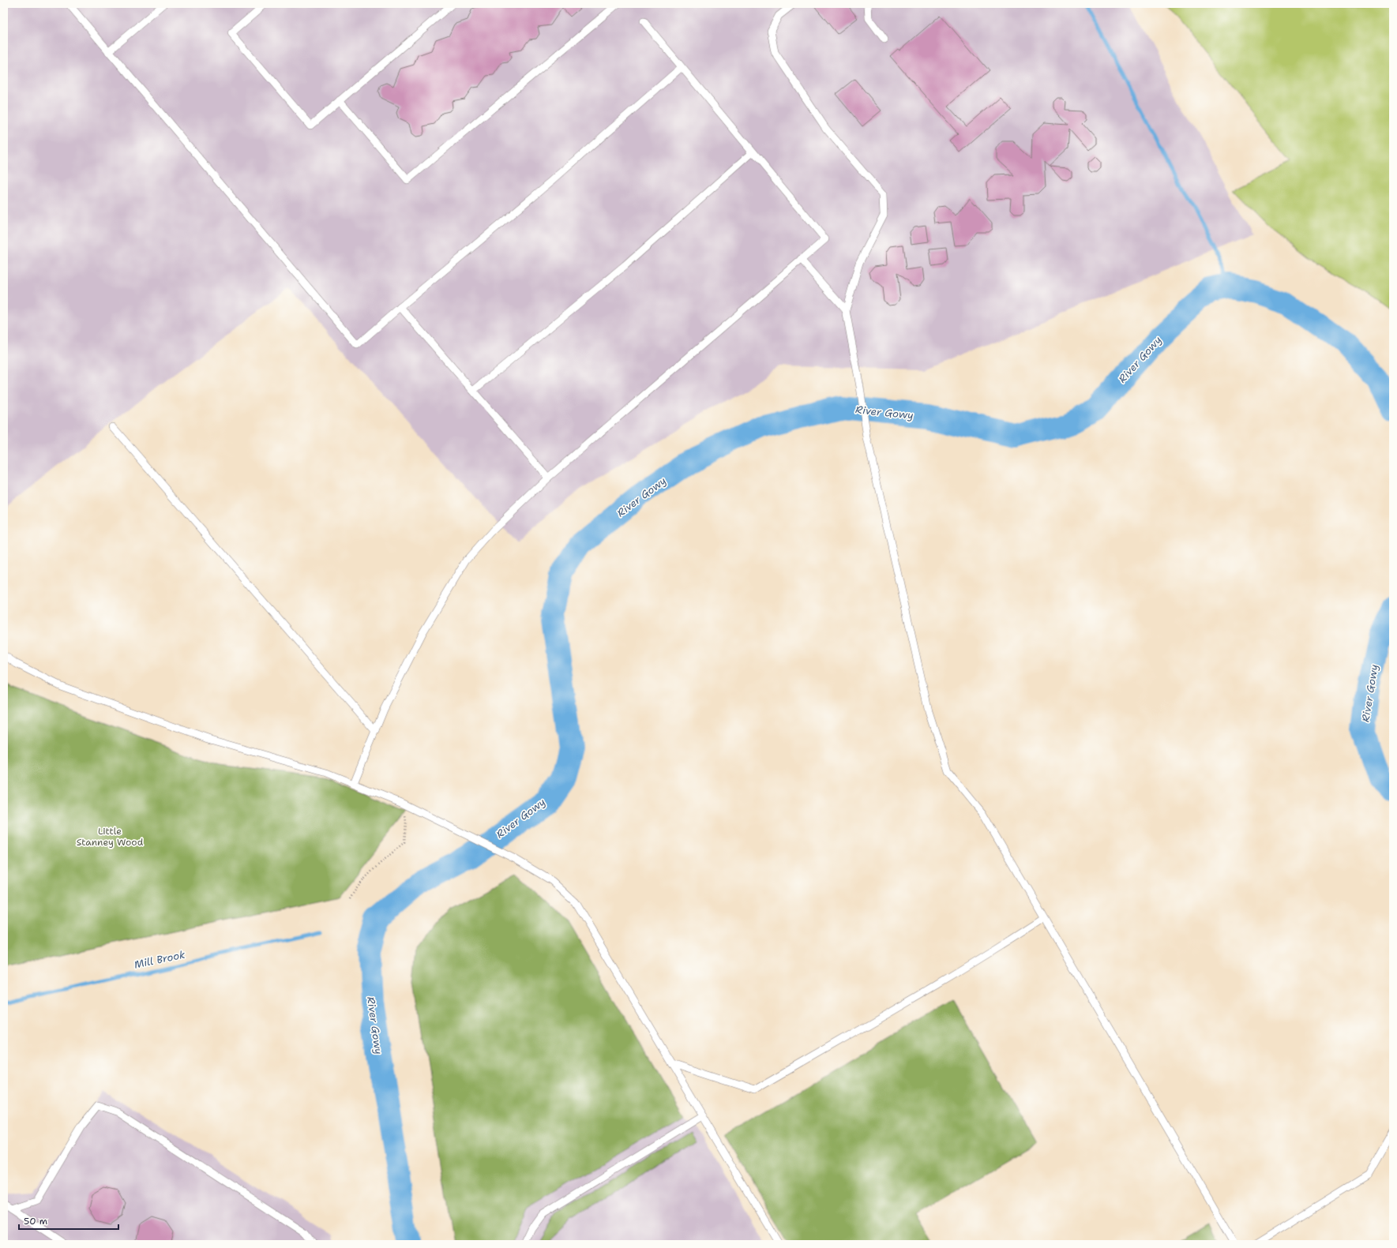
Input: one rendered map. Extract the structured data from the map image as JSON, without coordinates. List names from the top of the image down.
{
  "water": ["River Gowy", "Mill Brook"],
  "parks": ["Little Stanney Wood"],
  "scale_bar": "50 m"
}
